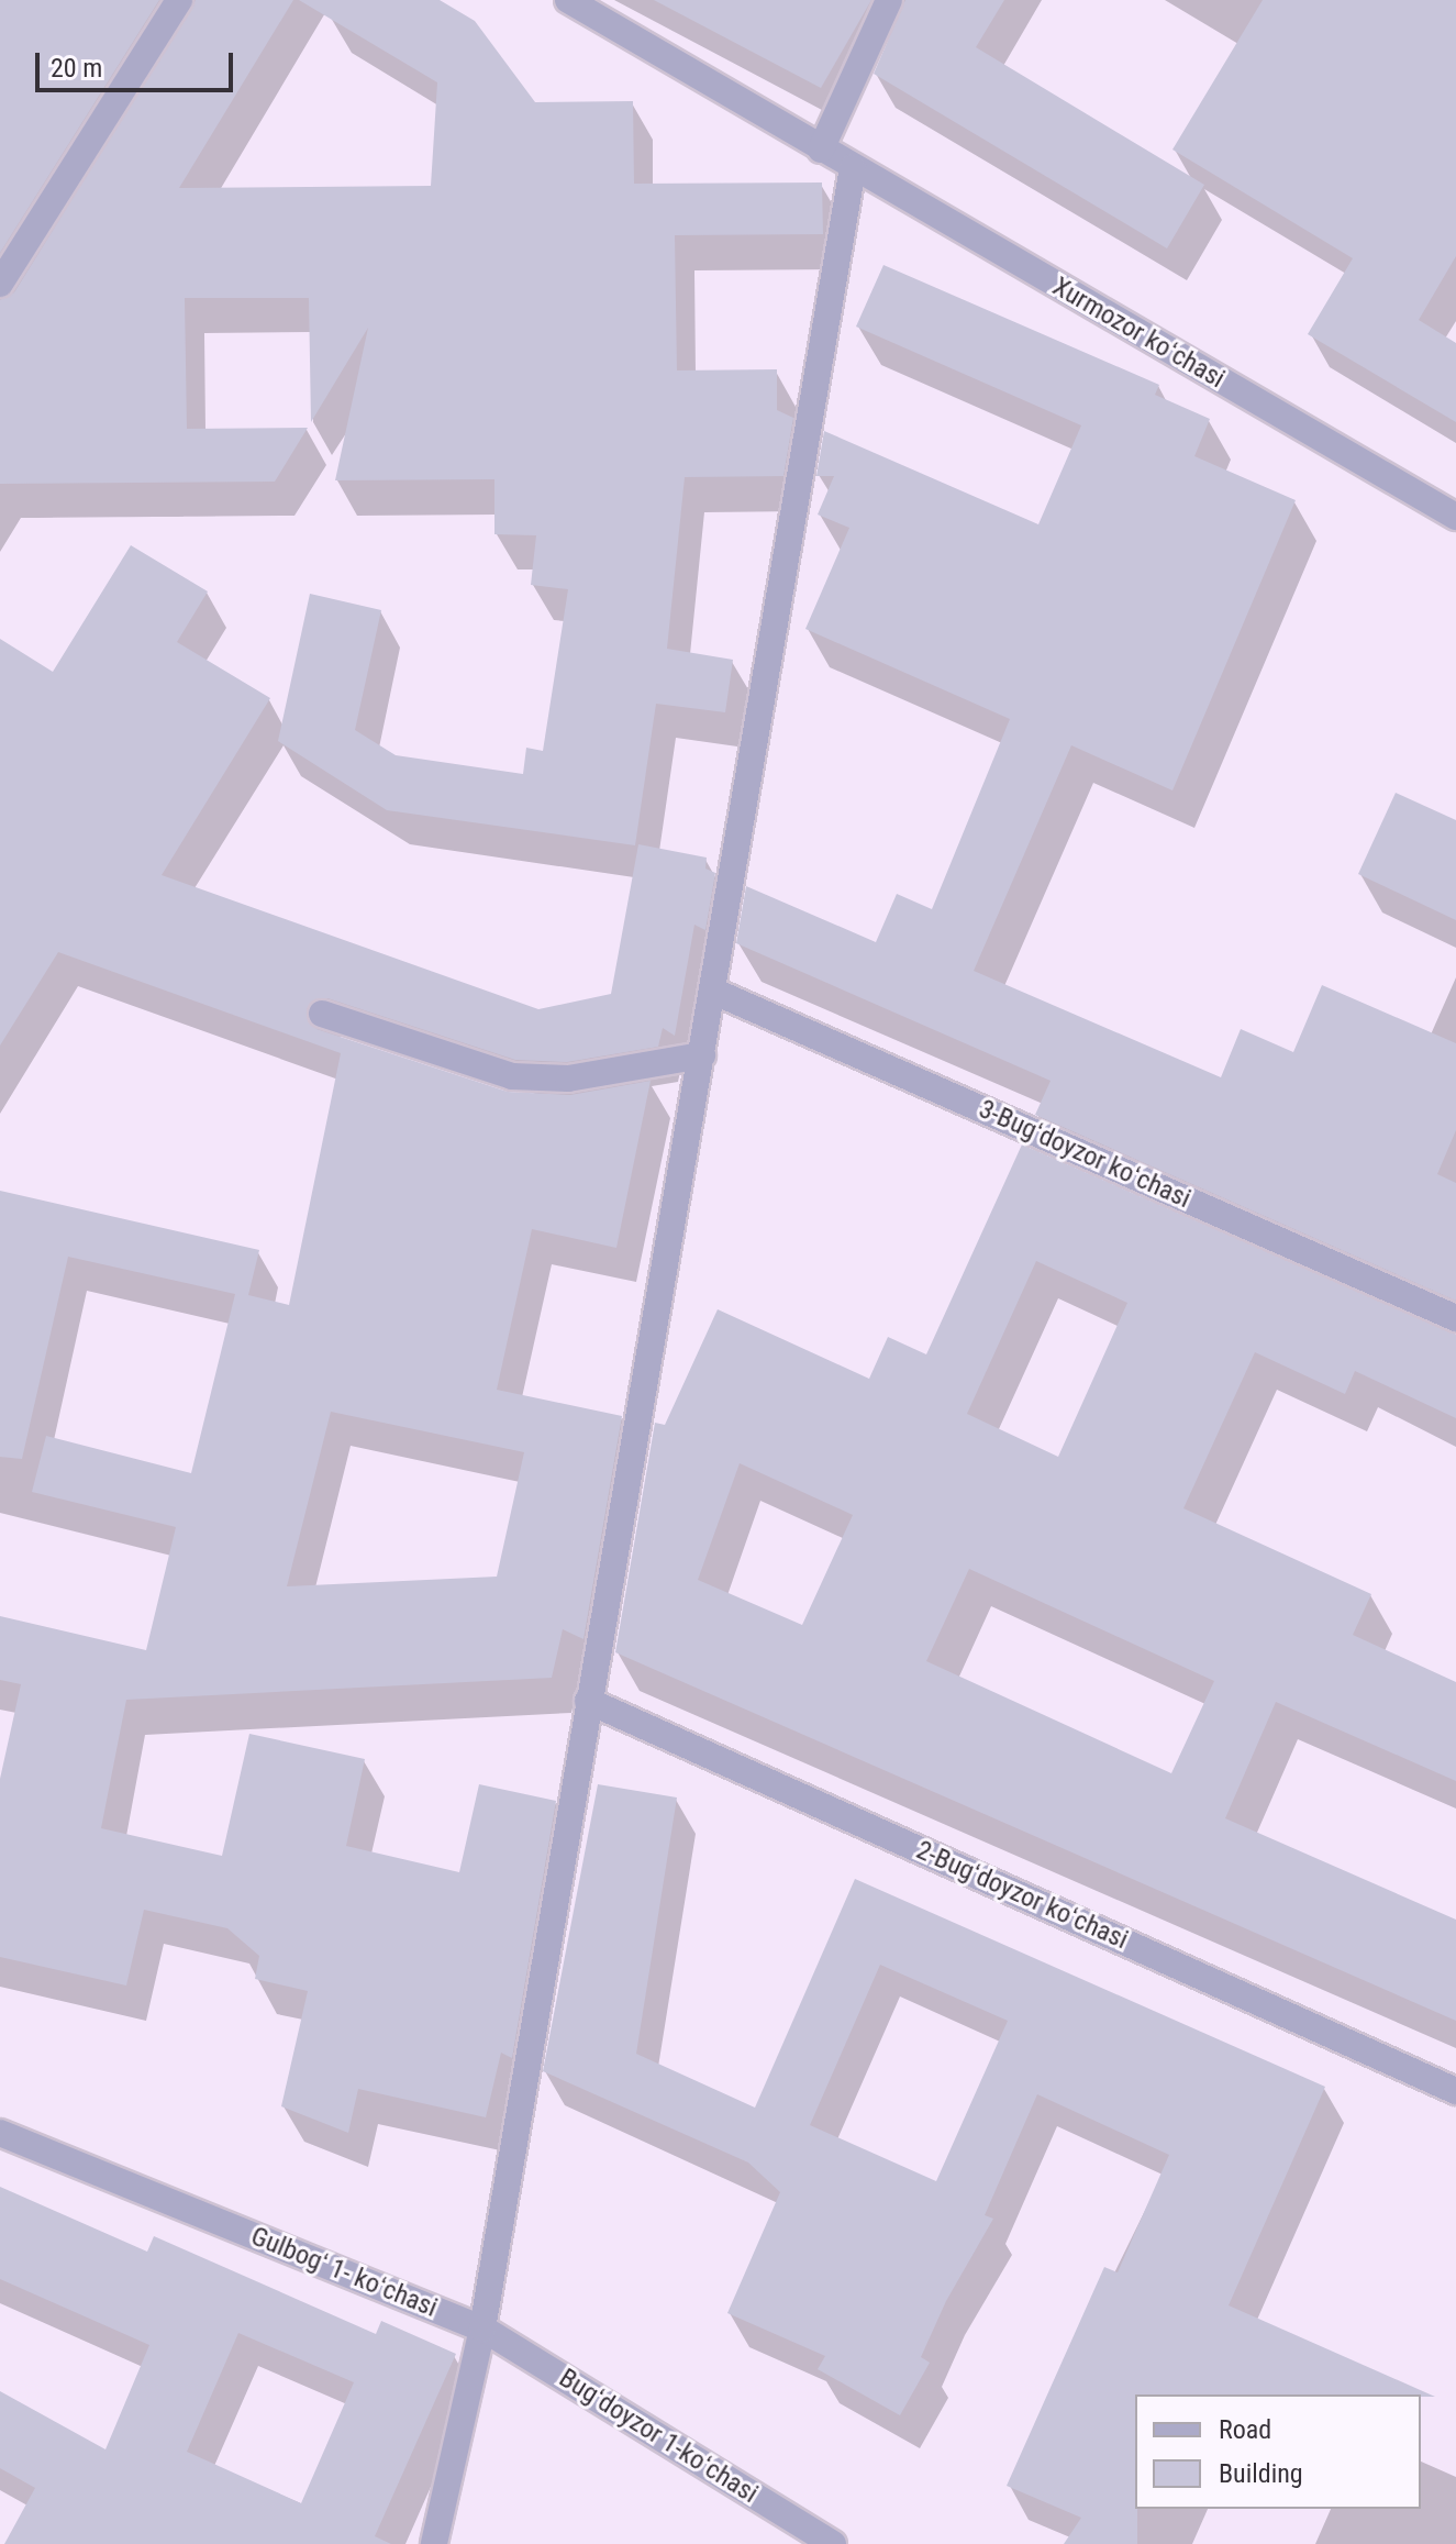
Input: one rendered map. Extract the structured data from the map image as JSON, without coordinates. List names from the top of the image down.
{
  "streets": {
    "street": [
      "Xurmozor koʻchasi",
      "3-Bugʻdoyzor koʻchasi",
      "2-Bugʻdoyzor koʻchasi",
      "Gulbogʻ 1- koʻchasi",
      "Bugʻdoyzor 1-koʻchasi"
    ]
  },
  "crossings": [
    ["Gulbogʻ 1- koʻchasi", "Bugʻdoyzor 1-koʻchasi"]
  ],
  "legend": ["Road", "Building"],
  "scale_bar": "20 m"
}
